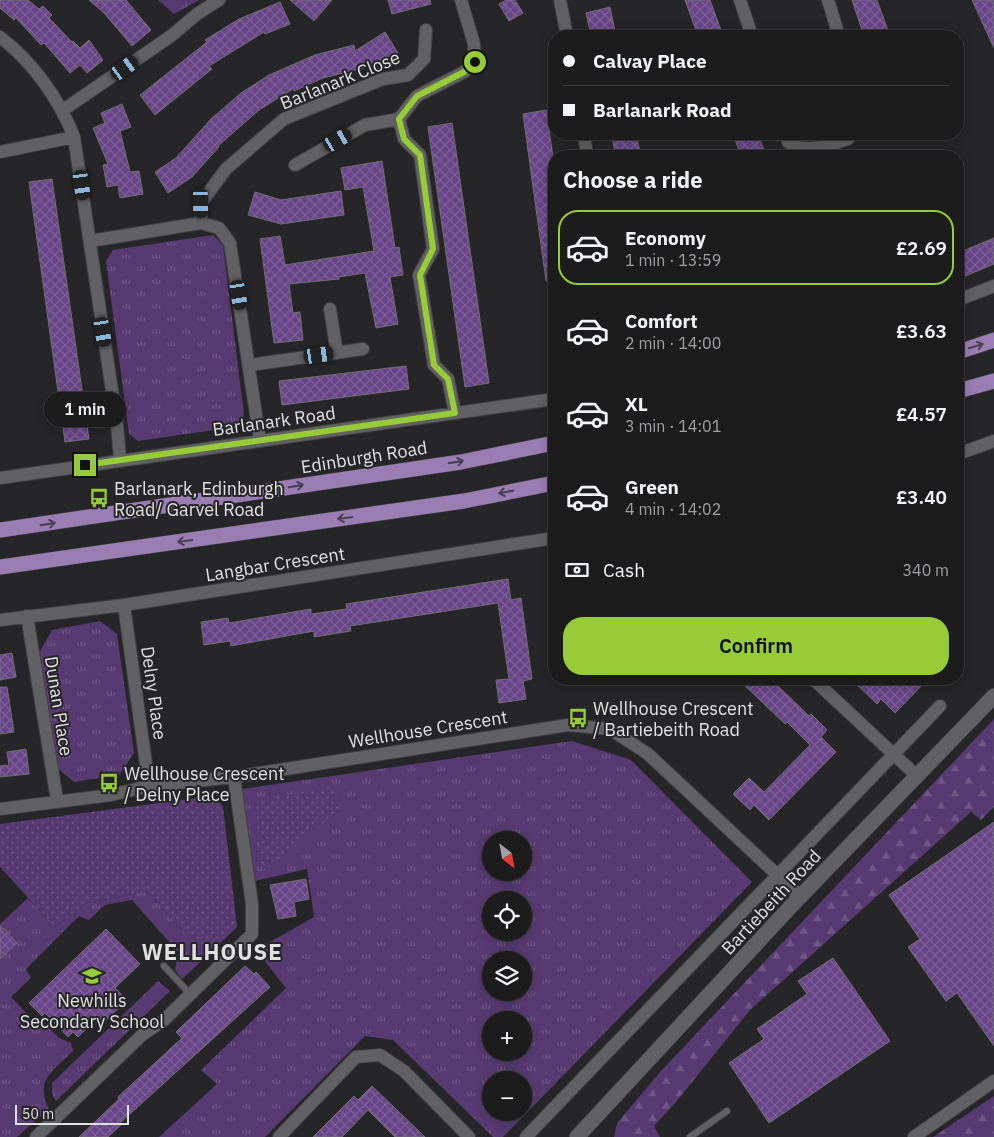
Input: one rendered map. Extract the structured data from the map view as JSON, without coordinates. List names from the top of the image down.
{
  "streets": {
    "main road": ["Edinburgh Road"],
    "street": [
      "Barlanark Close",
      "Barlanark Road",
      "Langbar Crescent",
      "Delny Place",
      "Dunan Place",
      "Wellhouse Crescent",
      "Bartiebeith Road"
    ]
  },
  "crossings": [
    ["Langbar Crescent", "Delny Place"],
    ["Langbar Crescent", "Dunan Place"],
    ["Delny Place", "Wellhouse Crescent"],
    ["Dunan Place", "Wellhouse Crescent"],
    ["Wellhouse Crescent", "Bartiebeith Road"]
  ],
  "districts": ["WELLHOUSE"],
  "places": {
    "bus stop": ["Barlanark, Edinburgh Road/ Garvel Road", "Wellhouse Crescent / Bartiebeith Road", "Wellhouse Crescent / Delny Place"],
    "school or university": ["Newhills Secondary School"]
  },
  "scale_bar": "50 m",
  "north": "bottom right",
  "page": {
    "banner": ["Calvay Place", "Barlanark Road"],
    "heading": "Choose a ride",
    "list": [
      {
        "name": "Economy",
        "note": "1 min · 13:59",
        "value": "£2.69"
      },
      {
        "name": "Comfort",
        "note": "2 min · 14:00",
        "value": "£3.63"
      },
      {
        "name": "XL",
        "note": "3 min · 14:01",
        "value": "£4.57"
      },
      {
        "name": "Green",
        "note": "4 min · 14:02",
        "value": "£3.40"
      }
    ],
    "bubble": "1 min",
    "pay": ["Cash", "340 m"],
    "buttons": "Confirm",
    "map_buttons": ["+", "−"],
    "scale": "50 m"
  }
}
